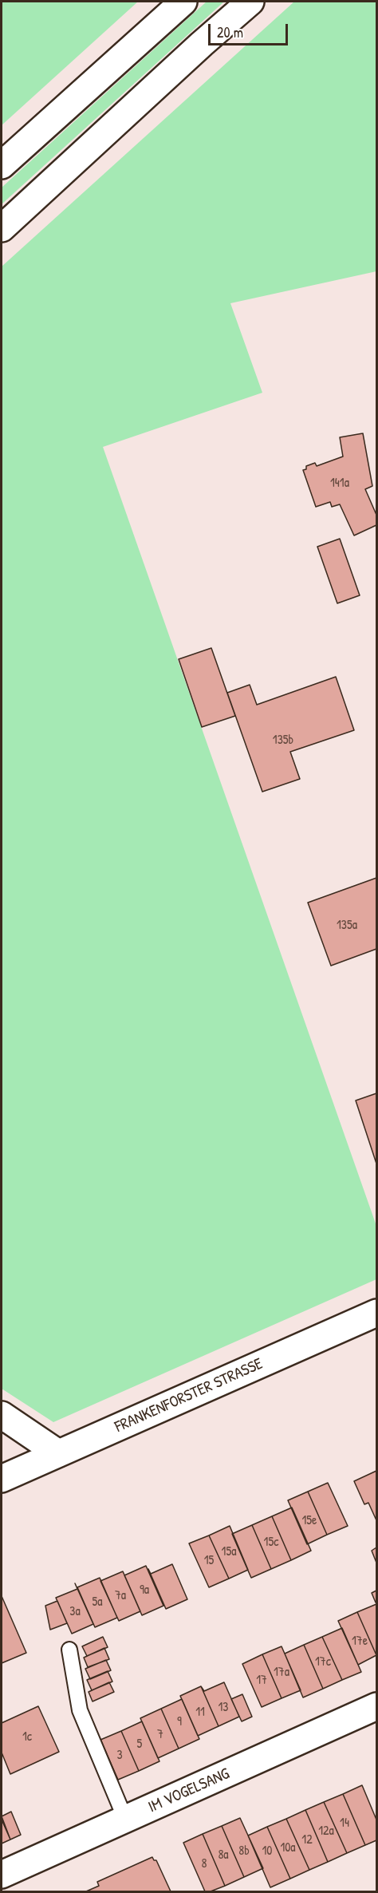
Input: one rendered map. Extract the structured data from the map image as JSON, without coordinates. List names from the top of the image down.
{
  "streets": {
    "main road": ["FRANKENFORSTER STRASSE", "IM VOGELSANG"]
  },
  "house_numbers": [
    "141a",
    "135b",
    "135a",
    "15e",
    "15c",
    "15a",
    "15",
    "9a",
    "7a",
    "5a",
    "3a",
    "17e",
    "17c",
    "17a",
    "17",
    "13",
    "11",
    "9",
    "7",
    "1c",
    "5",
    "3",
    "14",
    "12a",
    "12",
    "10a",
    "8b",
    "10",
    "8a",
    "8"
  ],
  "scale_bar": "20 m"
}
